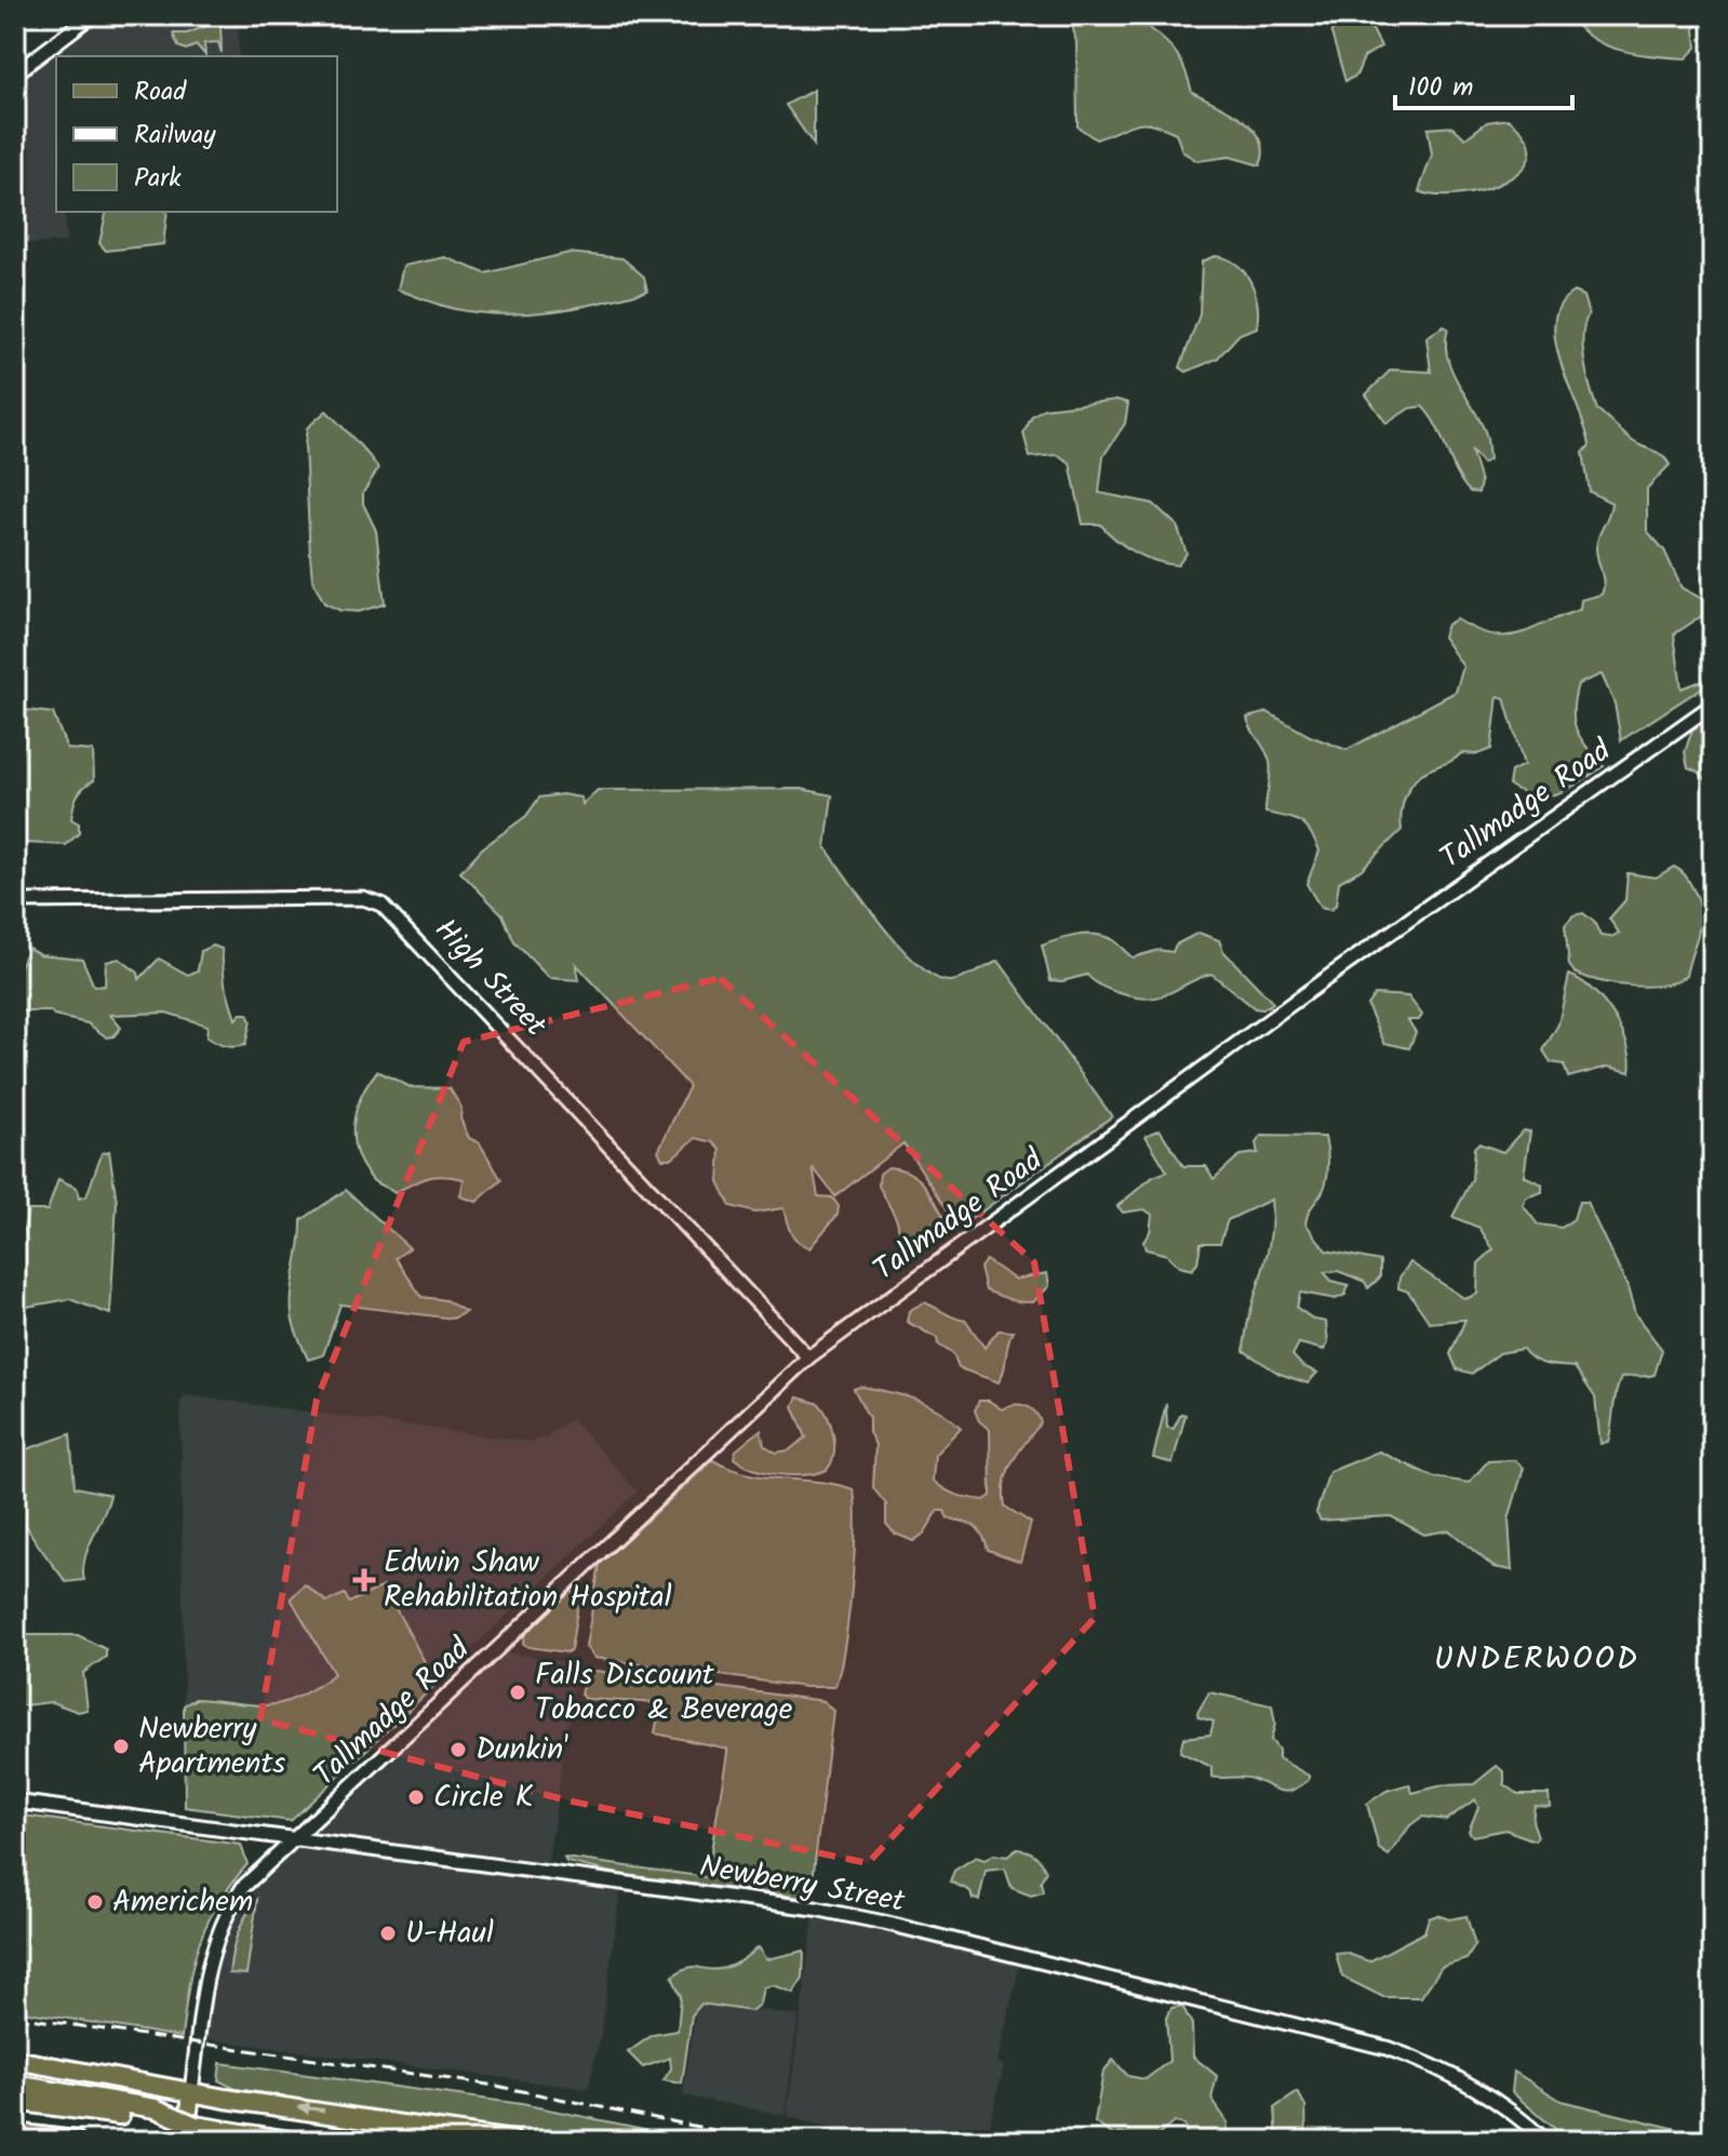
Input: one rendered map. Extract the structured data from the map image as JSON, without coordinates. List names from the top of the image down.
{
  "streets": {
    "street": ["Tallmadge Road", "High Street", "Newberry Street"]
  },
  "crossings": [
    ["Tallmadge Road", "High Street"],
    ["Tallmadge Road", "Newberry Street"]
  ],
  "districts": ["UNDERWOOD"],
  "places": {
    "health": ["Edwin Shaw Rehabilitation Hospital"],
    "other": [
      "Falls Discount Tobacco & Beverage",
      "Newberry Apartments",
      "Dunkin'",
      "Circle K",
      "Americhem",
      "U-Haul"
    ]
  },
  "legend": ["Road", "Railway", "Park"],
  "scale_bar": "100 m"
}
